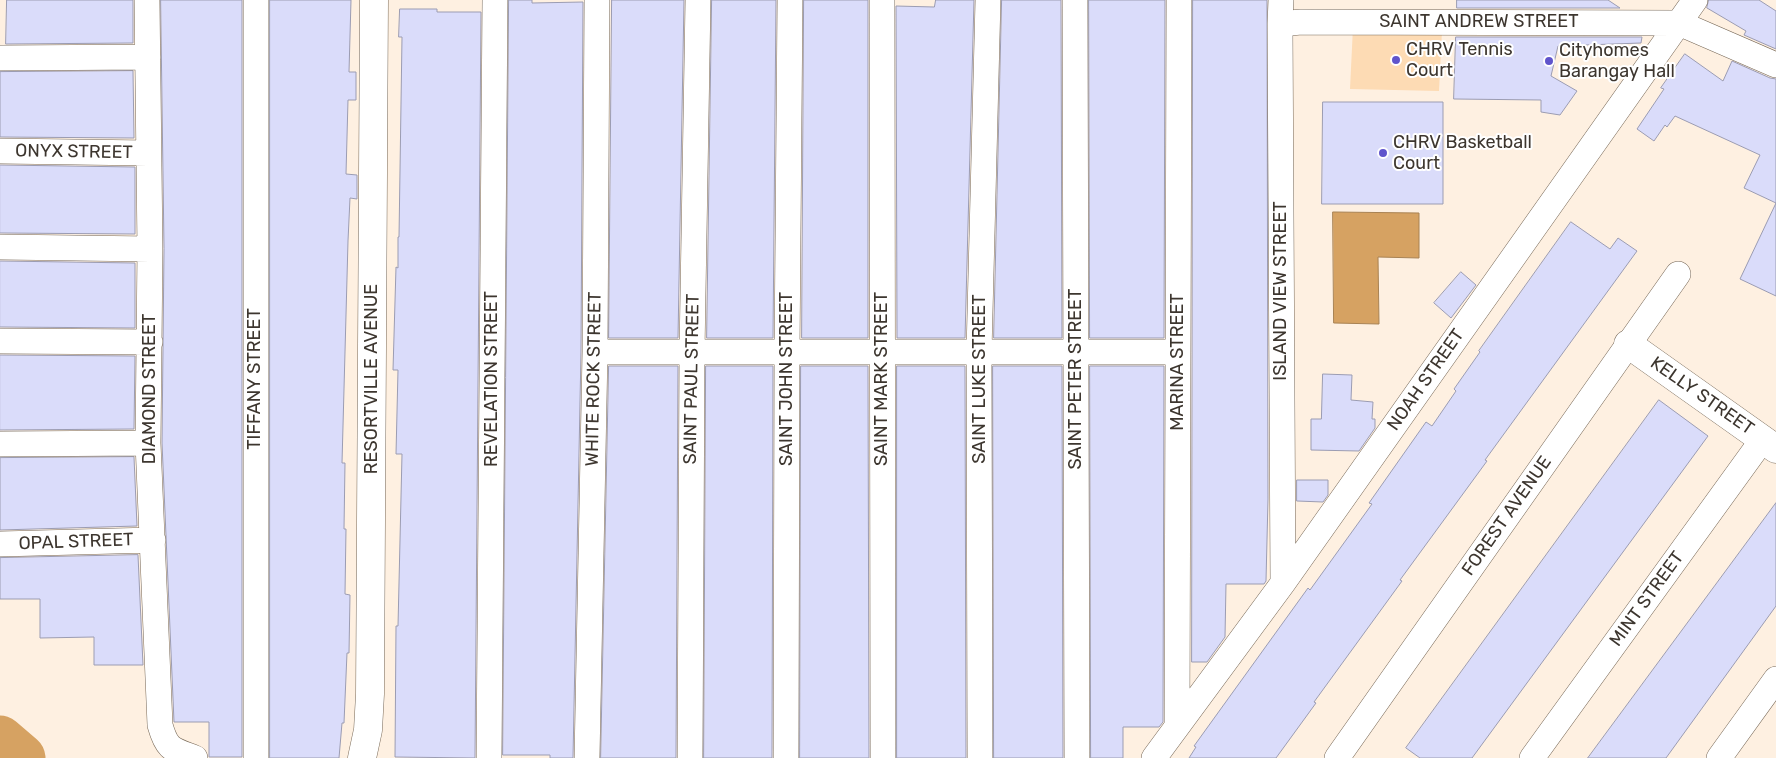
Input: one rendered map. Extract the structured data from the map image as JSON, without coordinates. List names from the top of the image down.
{
  "streets": {
    "street": [
      "SAINT ANDREW STREET",
      "ONYX STREET",
      "ISLAND VIEW STREET",
      "MARINA STREET",
      "TIFFANY STREET",
      "RESORTVILLE AVENUE",
      "REVELATION STREET",
      "WHITE ROCK STREET",
      "SAINT PAUL STREET",
      "SAINT JOHN STREET",
      "SAINT MARK STREET",
      "SAINT LUKE STREET",
      "SAINT PETER STREET",
      "NOAH STREET",
      "DIAMOND STREET",
      "KELLY STREET",
      "FOREST AVENUE",
      "OPAL STREET",
      "MINT STREET"
    ]
  },
  "crossings": [
    ["SAINT ANDREW STREET", "ISLAND VIEW STREET"],
    ["SAINT ANDREW STREET", "NOAH STREET"],
    ["ONYX STREET", "DIAMOND STREET"],
    ["ISLAND VIEW STREET", "NOAH STREET"],
    ["MARINA STREET", "NOAH STREET"],
    ["DIAMOND STREET", "OPAL STREET"],
    ["KELLY STREET", "FOREST AVENUE"],
    ["KELLY STREET", "MINT STREET"]
  ],
  "places": ["CHRV Tennis Court", "Cityhomes Barangay Hall", "CHRV Basketball Court"]
}
